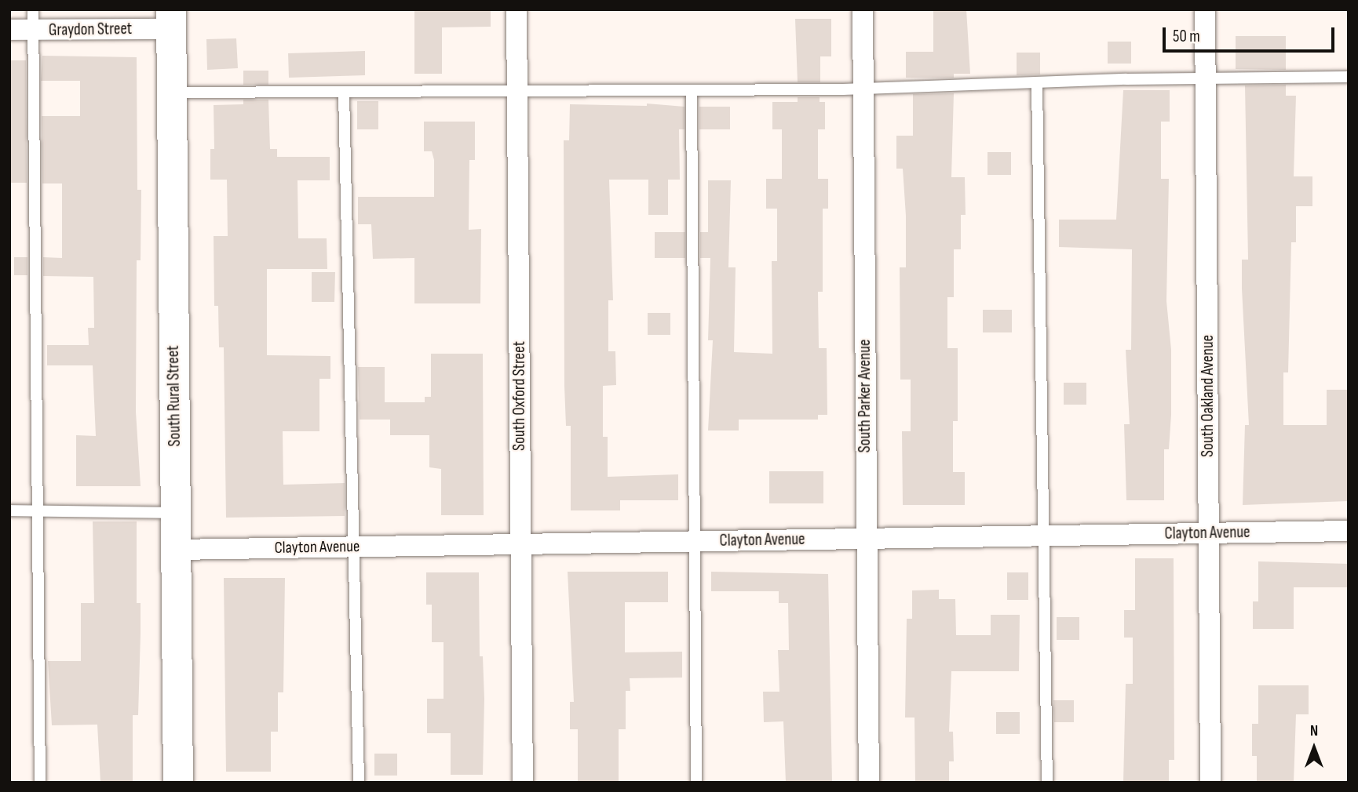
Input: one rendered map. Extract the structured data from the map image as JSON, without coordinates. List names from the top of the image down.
{
  "streets": {
    "main road": ["South Rural Street"],
    "street": [
      "Graydon Street",
      "South Oxford Street",
      "South Parker Avenue",
      "South Oakland Avenue",
      "Clayton Avenue"
    ]
  },
  "crossings": [
    ["Graydon Street", "South Rural Street"],
    ["South Rural Street", "Clayton Avenue"],
    ["South Oxford Street", "Clayton Avenue"],
    ["South Parker Avenue", "Clayton Avenue"],
    ["South Oakland Avenue", "Clayton Avenue"]
  ],
  "scale_bar": "50 m",
  "north": "top"
}
